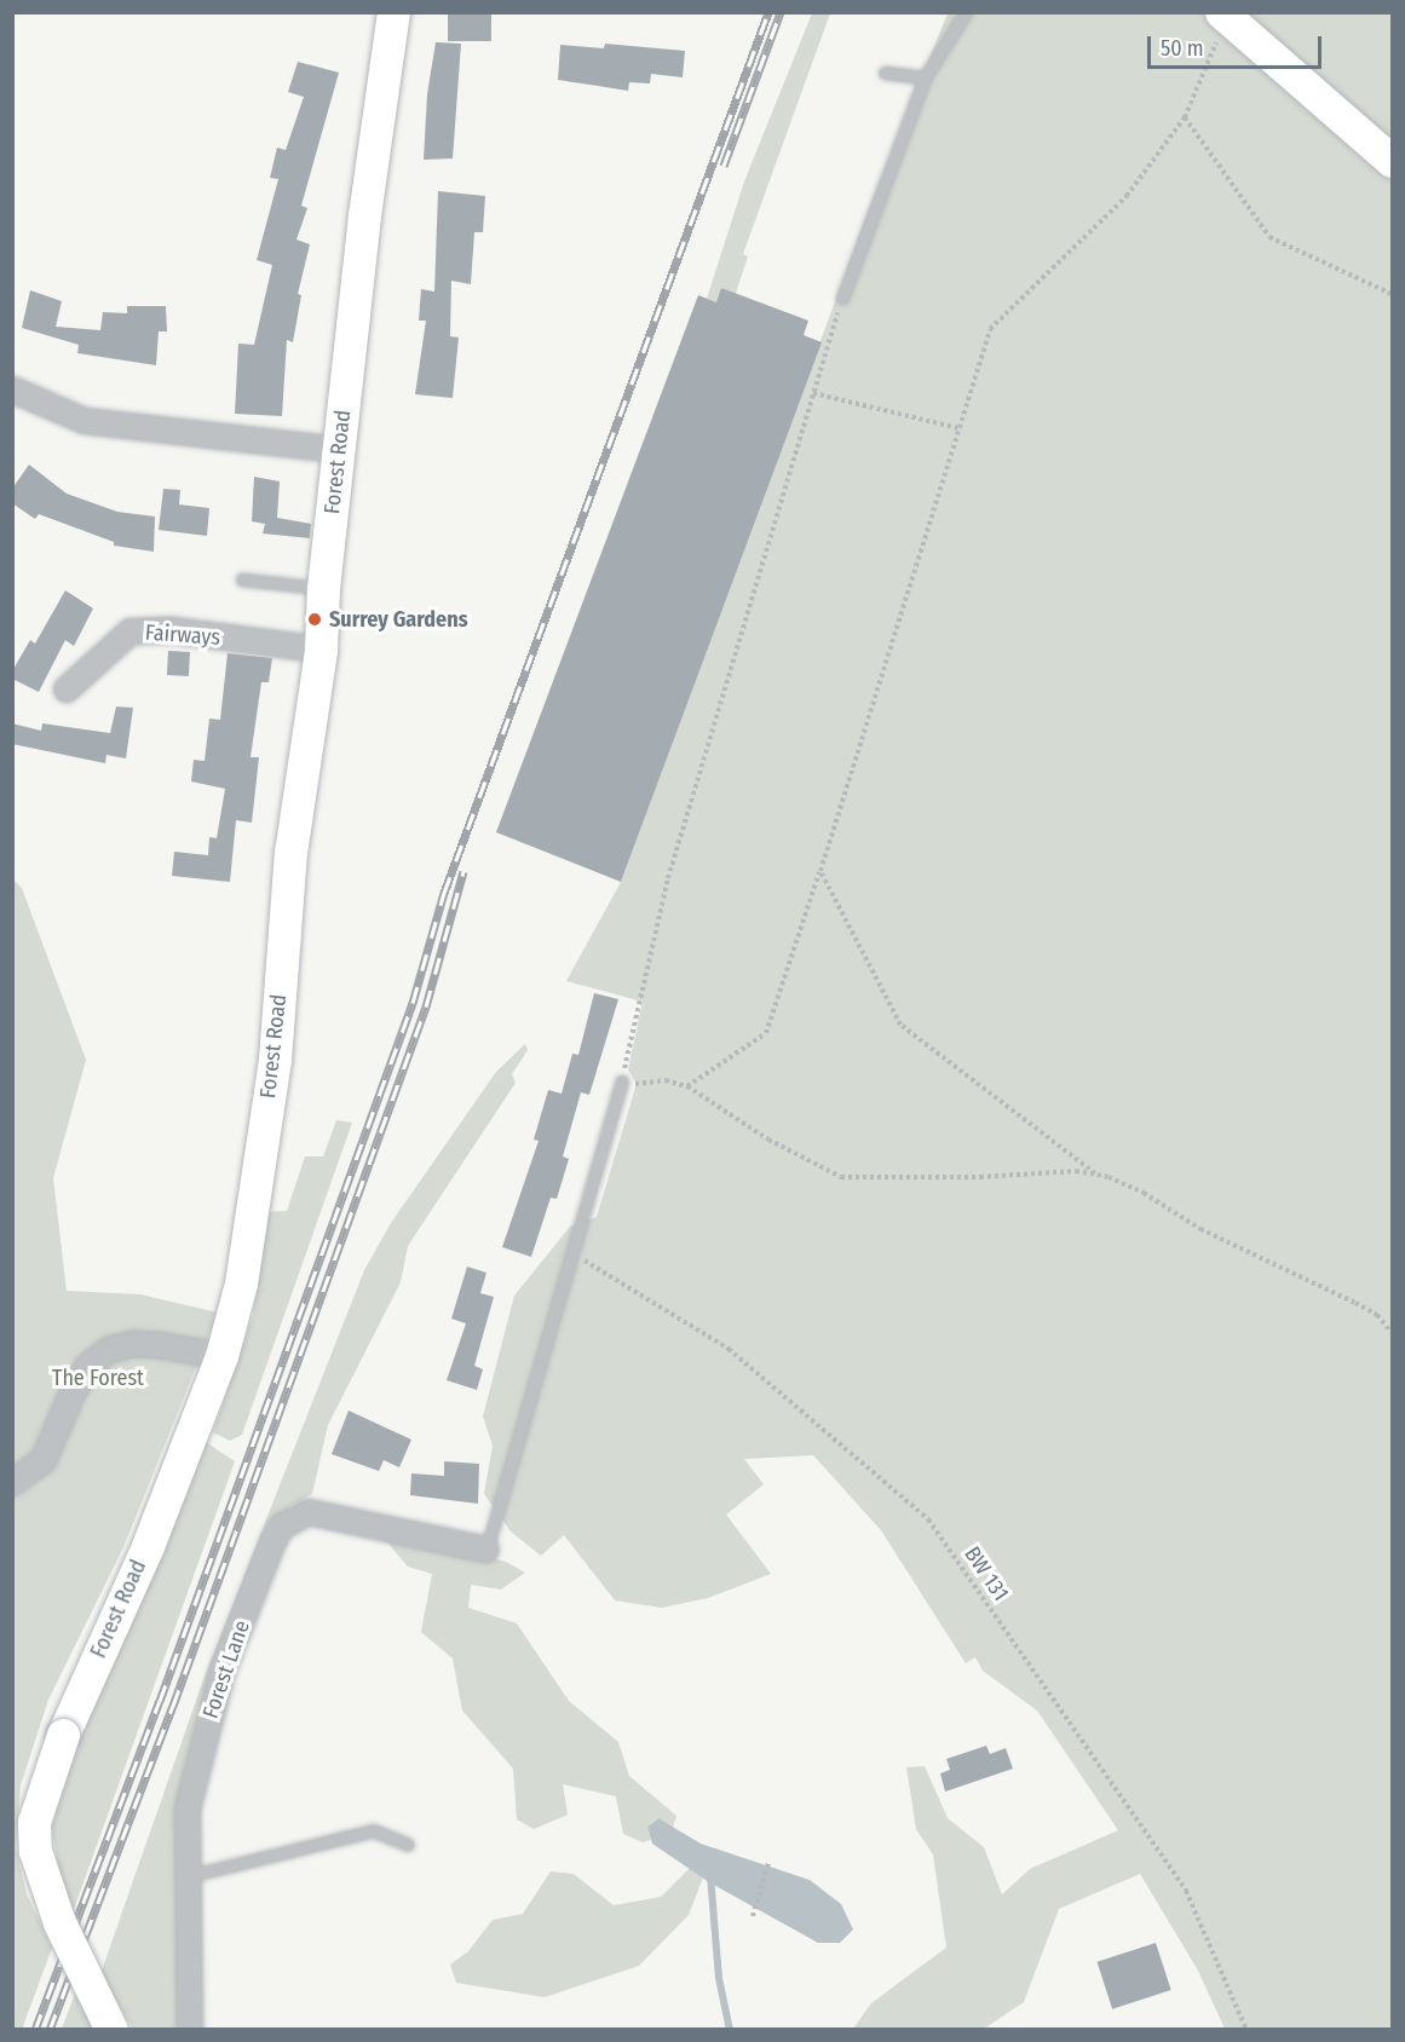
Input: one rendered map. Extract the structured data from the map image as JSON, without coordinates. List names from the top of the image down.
{
  "streets": {
    "street": ["Forest Road", "Fairways", "Forest Lane"],
    "path": ["BW 131"]
  },
  "crossings": [
    ["Forest Road", "Fairways"]
  ],
  "parks": ["The Forest"],
  "places": ["Surrey Gardens"],
  "scale_bar": "50 m"
}
